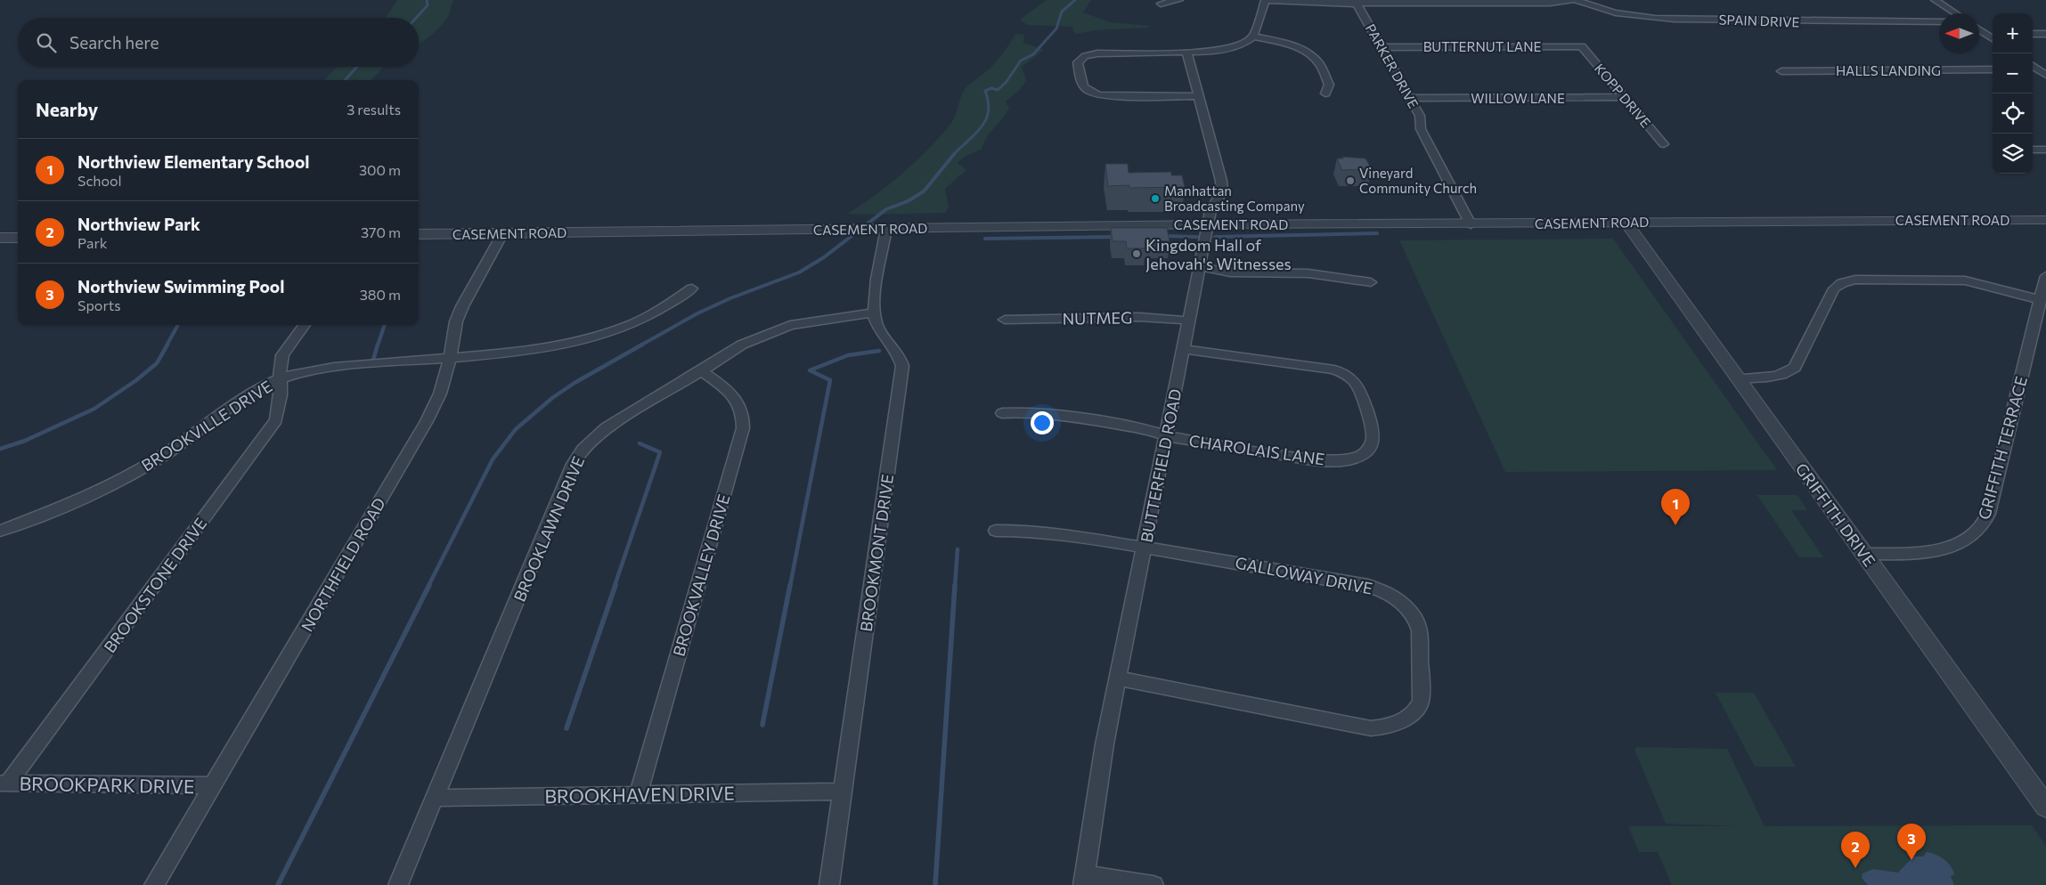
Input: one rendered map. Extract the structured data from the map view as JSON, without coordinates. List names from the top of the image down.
{
  "streets": {
    "street": [
      "SPAIN DRIVE",
      "BUTTERNUT LANE",
      "PARKER DRIVE",
      "HALLS LANDING",
      "KOPP DRIVE",
      "WILLOW LANE",
      "CASEMENT ROAD",
      "NUTMEG",
      "BROOKVILLE DRIVE",
      "GRIFFITH TERRACE",
      "CHAROLAIS LANE",
      "BUTTERFIELD ROAD",
      "GRIFFITH DRIVE",
      "BROOKLAWN DRIVE",
      "BROOKMONT DRIVE",
      "NORTHFIELD ROAD",
      "BROOKVALLEY DRIVE",
      "GALLOWAY DRIVE",
      "BROOKSTONE DRIVE",
      "BROOKPARK DRIVE",
      "BROOKHAVEN DRIVE"
    ]
  },
  "crossings": [
    ["BUTTERNUT LANE", "PARKER DRIVE"],
    ["BUTTERNUT LANE", "KOPP DRIVE"],
    ["PARKER DRIVE", "WILLOW LANE"],
    ["PARKER DRIVE", "CASEMENT ROAD"],
    ["KOPP DRIVE", "WILLOW LANE"],
    ["CASEMENT ROAD", "BUTTERFIELD ROAD"],
    ["CASEMENT ROAD", "GRIFFITH DRIVE"],
    ["CASEMENT ROAD", "NORTHFIELD ROAD"],
    ["NUTMEG", "BUTTERFIELD ROAD"],
    ["BROOKVILLE DRIVE", "NORTHFIELD ROAD"],
    ["BROOKVILLE DRIVE", "BROOKSTONE DRIVE"],
    ["GRIFFITH TERRACE", "GRIFFITH DRIVE"],
    ["CHAROLAIS LANE", "BUTTERFIELD ROAD"],
    ["BUTTERFIELD ROAD", "GALLOWAY DRIVE"],
    ["BROOKLAWN DRIVE", "BROOKMONT DRIVE"],
    ["BROOKLAWN DRIVE", "BROOKVALLEY DRIVE"],
    ["BROOKLAWN DRIVE", "BROOKHAVEN DRIVE"],
    ["BROOKMONT DRIVE", "BROOKHAVEN DRIVE"],
    ["NORTHFIELD ROAD", "BROOKPARK DRIVE"],
    ["BROOKVALLEY DRIVE", "BROOKHAVEN DRIVE"],
    ["BROOKSTONE DRIVE", "BROOKPARK DRIVE"]
  ],
  "places": ["Vineyard Community Church", "Manhattan Broadcasting Company", "Kingdom Hall of Jehovah's Witnesses"],
  "north": "left",
  "page": {
    "map_buttons": ["+", "−"],
    "search": "Search here",
    "heading": ["Nearby", "3 results"],
    "list": [
      {
        "mark": "1",
        "name": "Northview Elementary School",
        "note": "School",
        "value": "300 m"
      },
      {
        "mark": "2",
        "name": "Northview Park",
        "note": "Park",
        "value": "370 m"
      },
      {
        "mark": "3",
        "name": "Northview Swimming Pool",
        "note": "Sports",
        "value": "380 m"
      }
    ],
    "pins": ["1", "3", "2"]
  }
}
